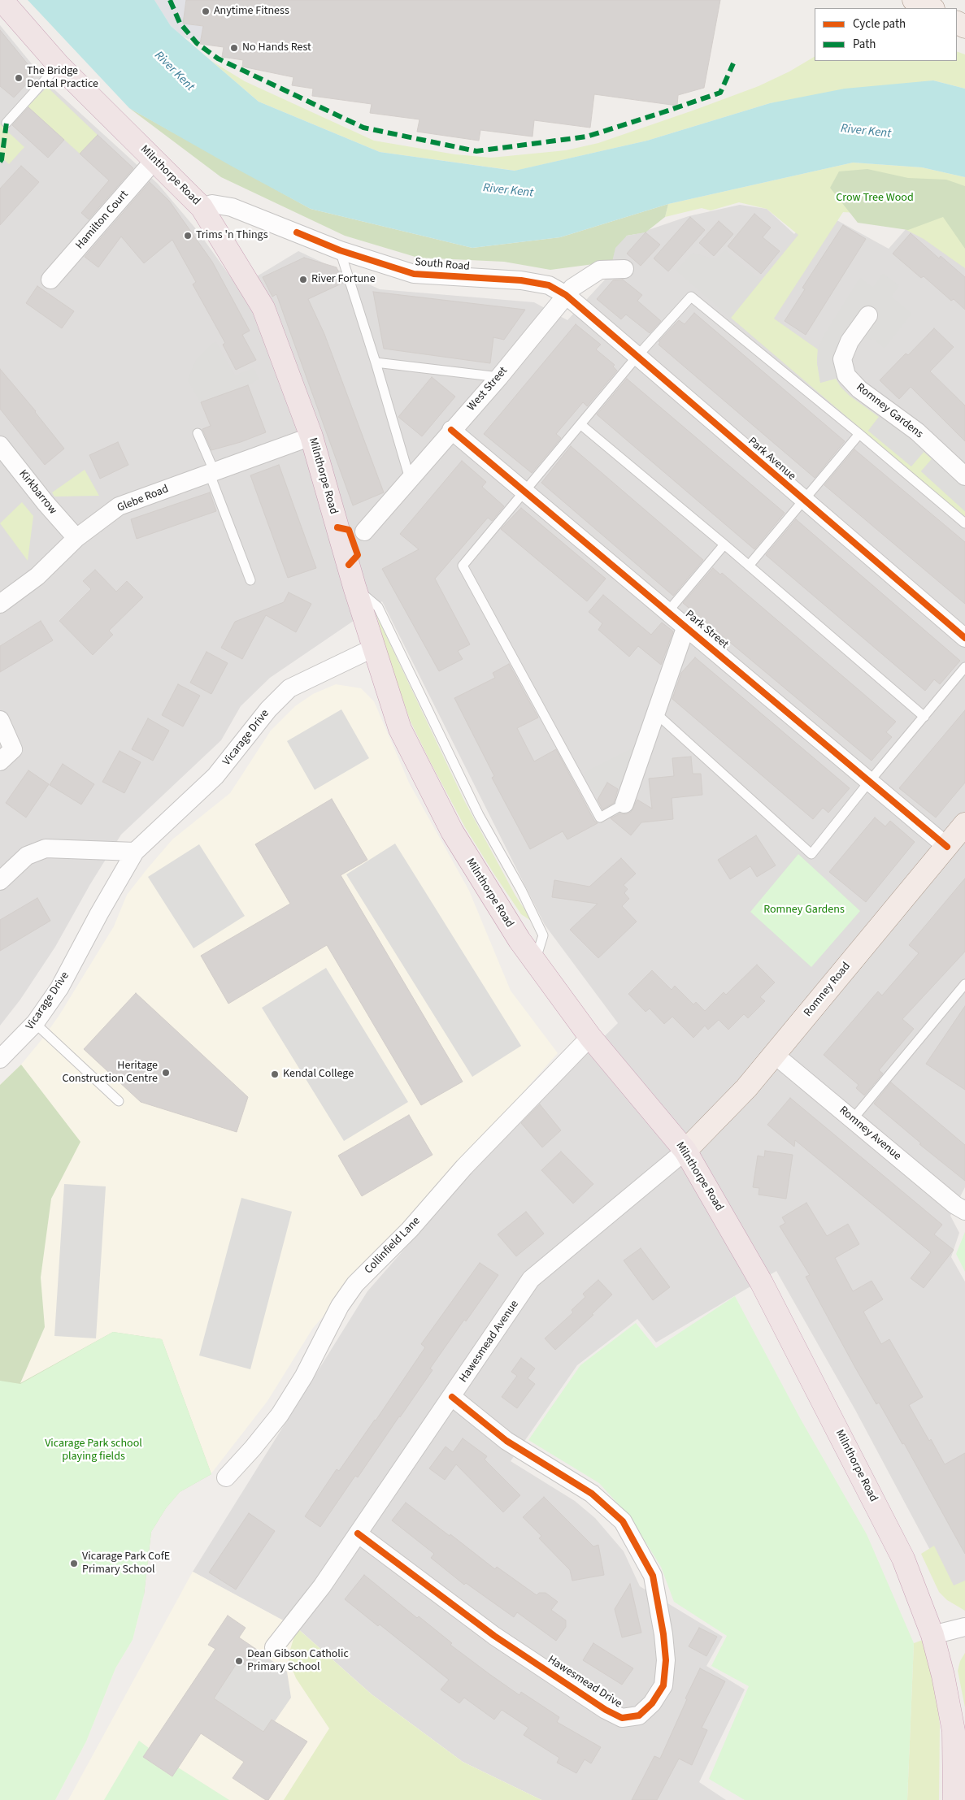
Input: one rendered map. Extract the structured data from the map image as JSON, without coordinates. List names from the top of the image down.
{
  "streets": {
    "highway": ["Milnthorpe Road"],
    "main road": ["Romney Road"],
    "street": [
      "Hamilton Court",
      "South Road",
      "West Street",
      "Romney Gardens",
      "Park Avenue",
      "Kirkbarrow",
      "Glebe Road",
      "Park Street",
      "Vicarage Drive",
      "Romney Avenue",
      "Collinfield Lane",
      "Hawesmead Avenue",
      "Hawesmead Drive"
    ]
  },
  "crossings": [
    ["Milnthorpe Road", "Hamilton Court"],
    ["Milnthorpe Road", "South Road"],
    ["Milnthorpe Road", "Glebe Road"],
    ["Milnthorpe Road", "Vicarage Drive"],
    ["Milnthorpe Road", "Romney Road"],
    ["Milnthorpe Road", "Collinfield Lane"],
    ["Milnthorpe Road", "Hawesmead Avenue"],
    ["South Road", "West Street"],
    ["South Road", "Park Avenue"],
    ["West Street", "Park Avenue"],
    ["West Street", "Park Street"],
    ["Kirkbarrow", "Glebe Road"],
    ["Park Street", "Romney Road"],
    ["Romney Road", "Romney Avenue"],
    ["Romney Road", "Hawesmead Avenue"],
    ["Hawesmead Avenue", "Hawesmead Drive"]
  ],
  "water": ["River Kent"],
  "parks": ["Crow Tree Wood", "Romney Gardens", "Vicarage Park school playing fields"],
  "places": [
    "Anytime Fitness",
    "No Hands Rest",
    "The Bridge Dental Practice",
    "Trims 'n Things",
    "River Fortune",
    "Heritage Construction Centre",
    "Kendal College",
    "Vicarage Park CofE Primary School",
    "Dean Gibson Catholic Primary School"
  ],
  "legend": ["Cycle path", "Path"]
}
